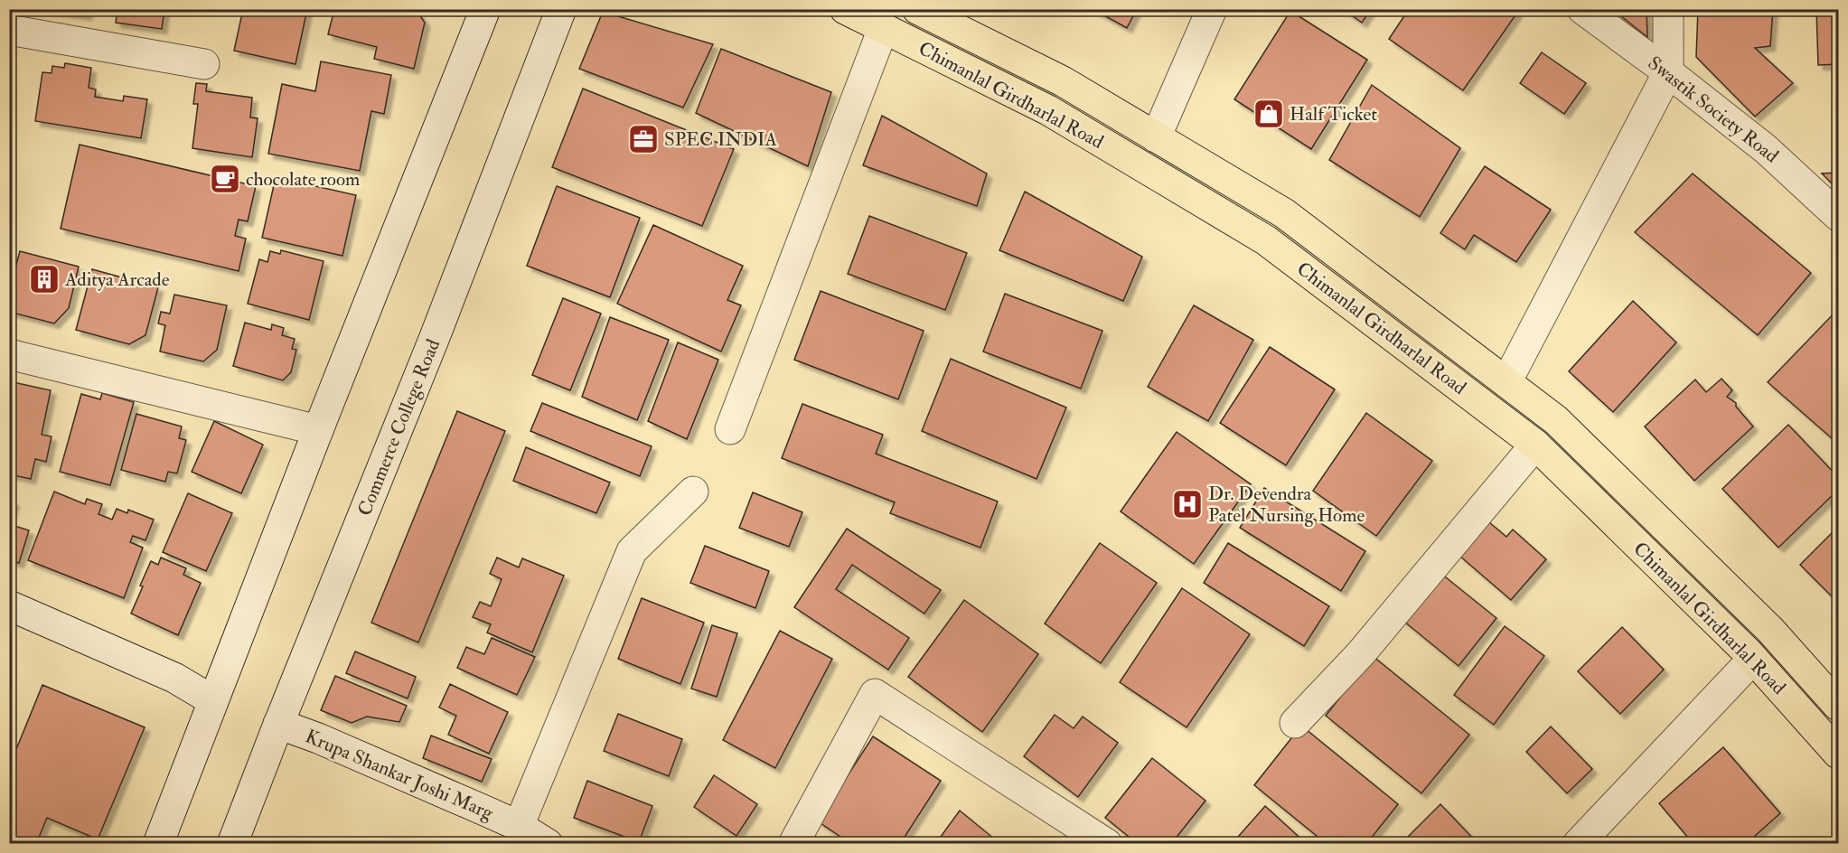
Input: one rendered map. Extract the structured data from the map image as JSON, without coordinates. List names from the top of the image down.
{
  "streets": {
    "main road": ["Chimanlal Girdharlal Road"],
    "street": ["Swastik Society Road", "Commerce College Road", "Krupa Shankar Joshi Marg"]
  },
  "crossings": [
    ["Commerce College Road", "Krupa Shankar Joshi Marg"]
  ],
  "places": {
    "shop": ["Half Ticket"],
    "office": ["SPEC INDIA"],
    "cafe": ["chocolate room"],
    "building": ["Aditya Arcade"],
    "hospital": ["Dr. Devendra Patel Nursing Home"]
  }
}
